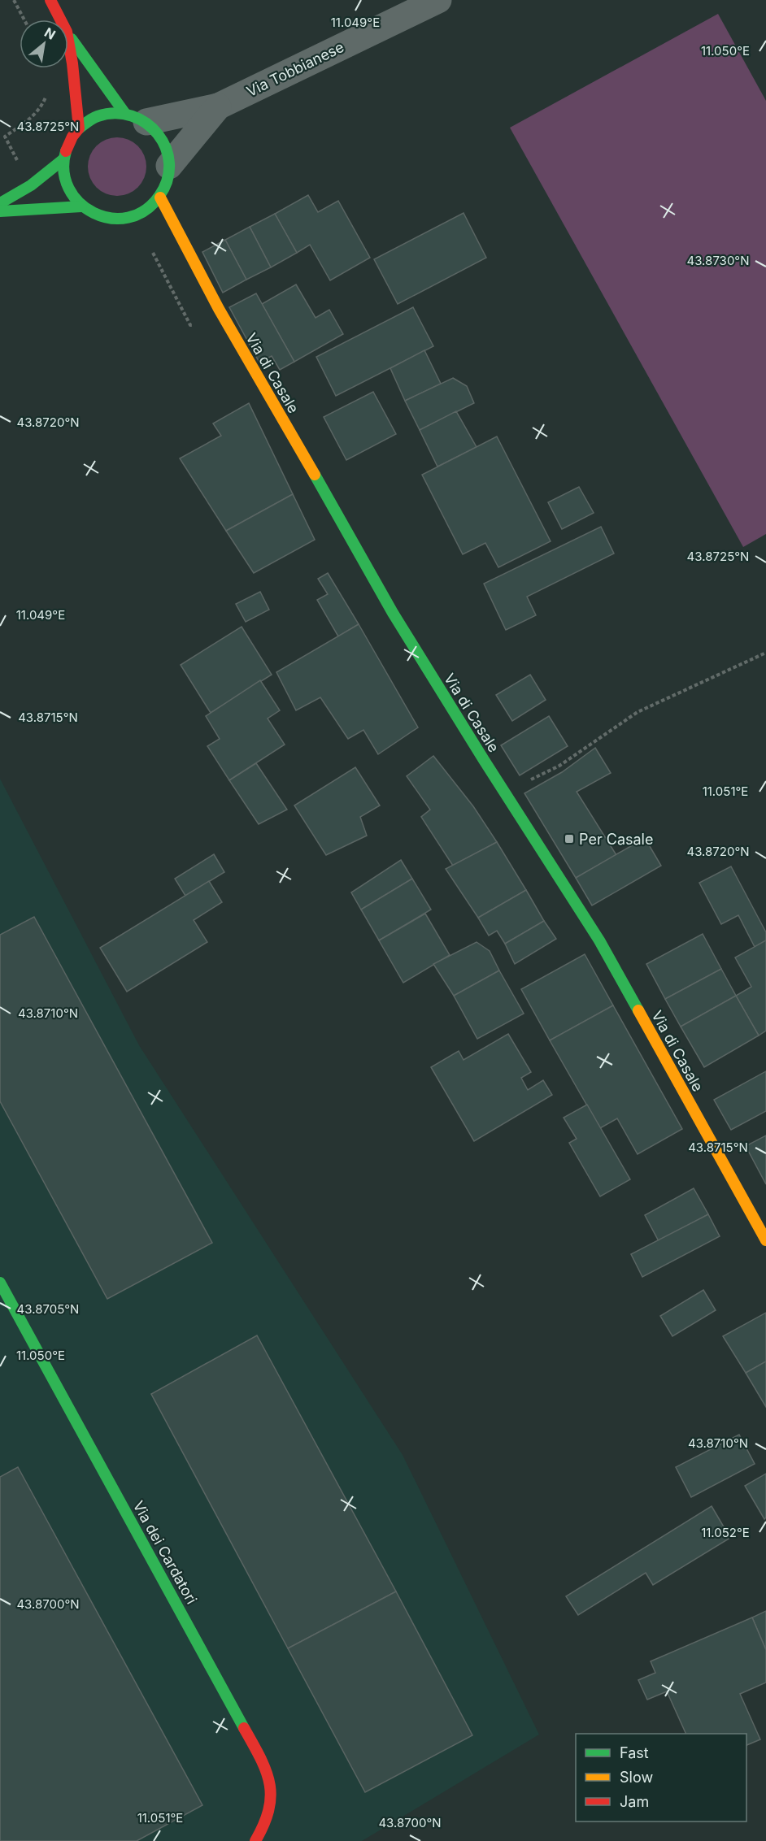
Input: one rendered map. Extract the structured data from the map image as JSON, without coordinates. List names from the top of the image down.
{
  "streets": {
    "street": ["Via Tobbianese", "Via di Casale", "Via dei Cardatori"]
  },
  "crossings": [
    ["Via Tobbianese", "Via di Casale"]
  ],
  "places": {
    "transit": ["Per Casale"]
  },
  "legend": ["Fast", "Slow", "Jam"],
  "north": "top right",
  "coordinates": [
    "11.049°E",
    "11.050°E",
    "43.8725°N",
    "43.8730°N",
    "43.8720°N",
    "43.8715°N",
    "11.051°E",
    "43.8710°N",
    "43.8705°N",
    "11.052°E",
    "43.8700°N"
  ]
}
